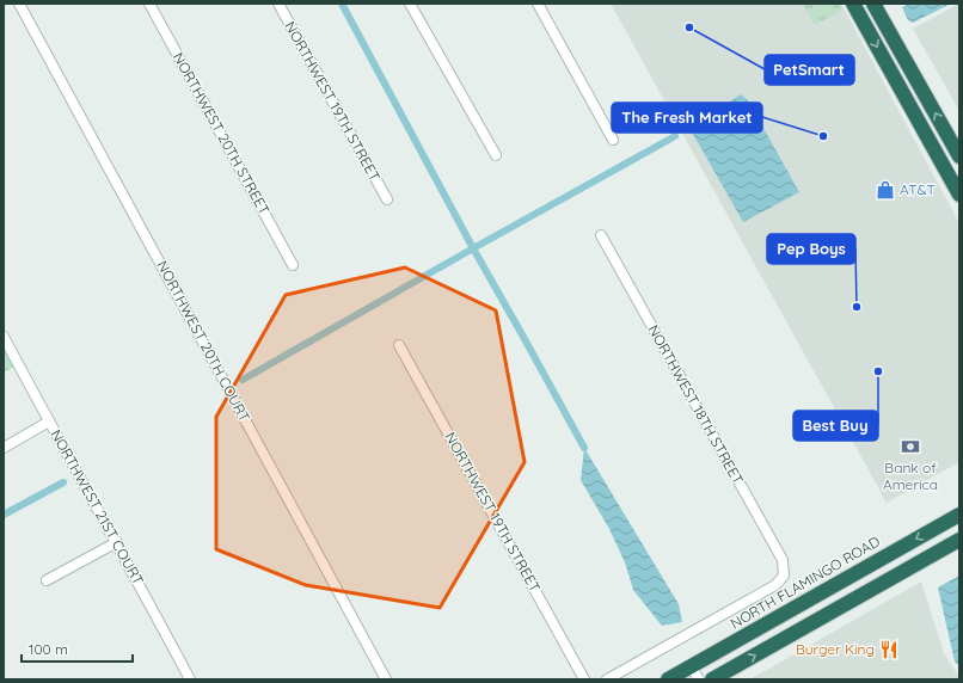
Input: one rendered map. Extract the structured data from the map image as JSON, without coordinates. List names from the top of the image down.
{
  "streets": {
    "highway": ["NORTH FLAMINGO ROAD"],
    "street": [
      "NORTHWEST 19TH STREET",
      "NORTHWEST 20TH STREET",
      "NORTHWEST 20TH COURT",
      "NORTHWEST 18TH STREET",
      "NORTHWEST 21ST COURT"
    ]
  },
  "places": {
    "other": [
      "PetSmart",
      "The Fresh Market",
      "Pep Boys",
      "Best Buy"
    ],
    "shop": ["AT&T"],
    "bank": ["Bank of America"],
    "restaurant": ["Burger King"]
  },
  "scale_bar": "100 m"
}
